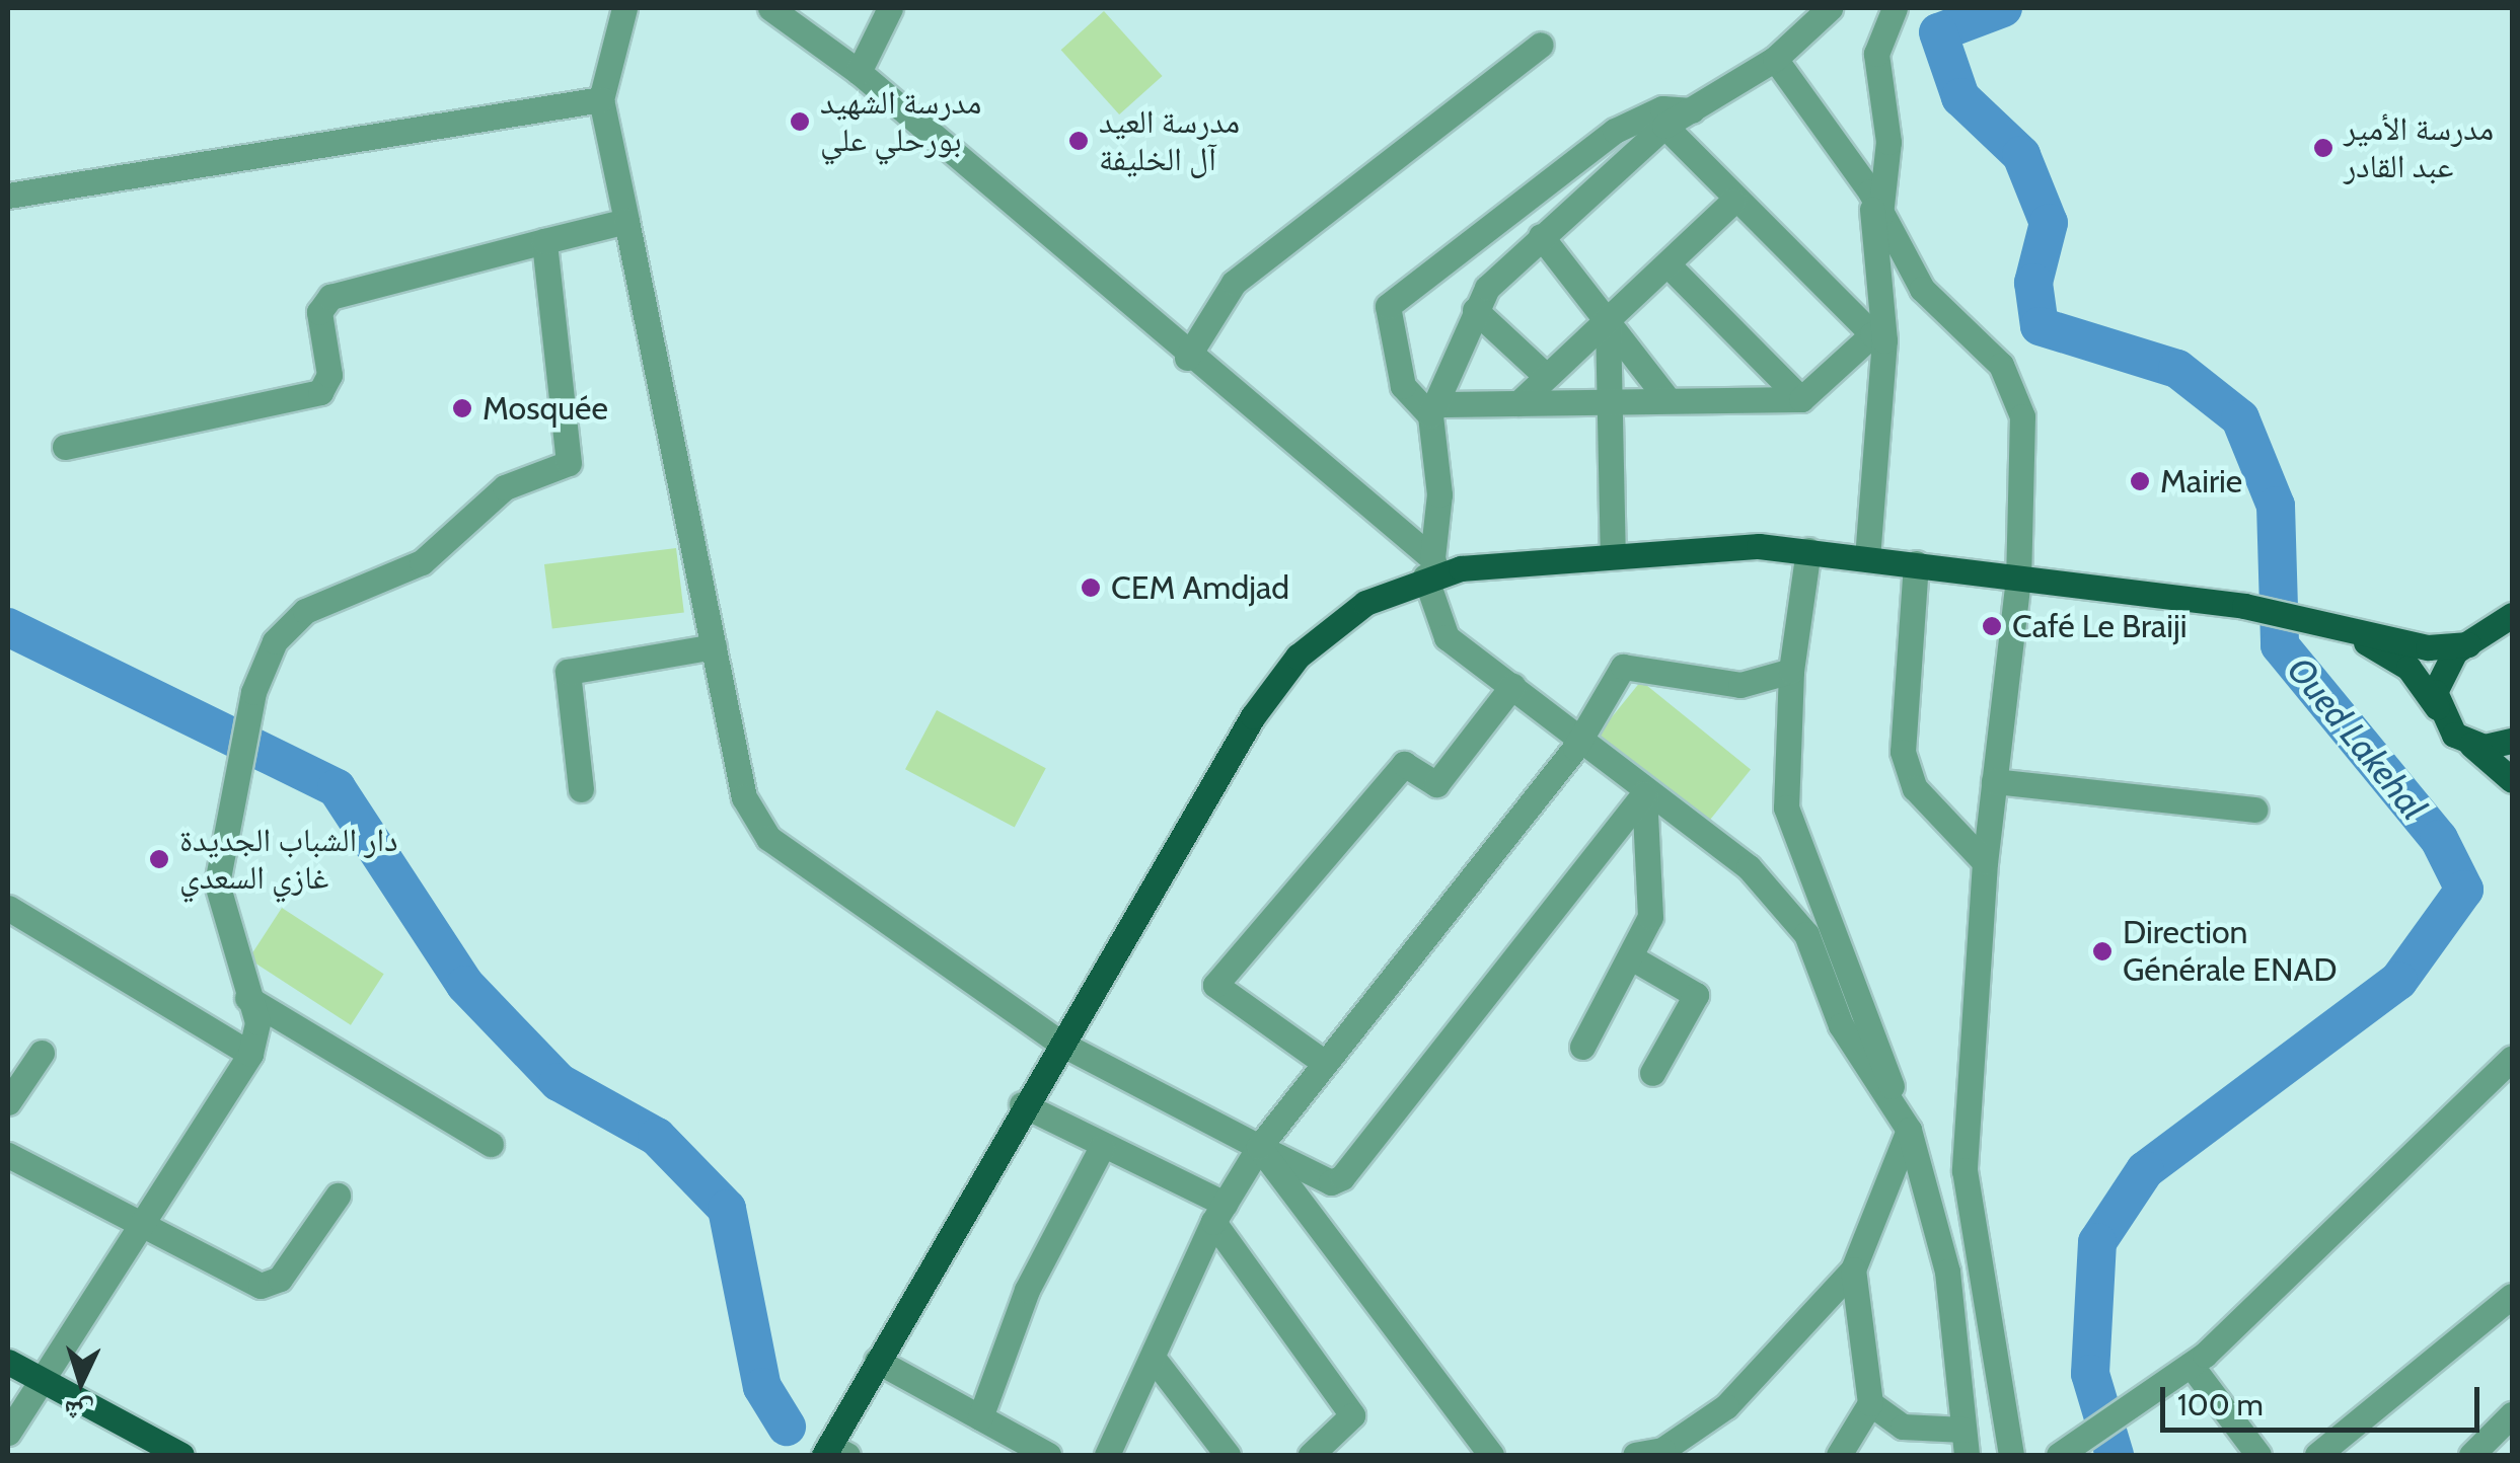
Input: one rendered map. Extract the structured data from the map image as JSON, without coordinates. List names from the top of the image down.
{
  "water": ["Oued Lakehal"],
  "places": [
    "مدرسة الشهيد بورحلي علي",
    "مدرسة العيد آل الخليفة",
    "مدرسة الأمير عبد القادر",
    "Mosquée",
    "Mairie",
    "CEM Amdjad",
    "Café Le Braiji",
    "دار الشباب الجديدة غازي السعدي",
    "Direction Générale ENAD"
  ],
  "scale_bar": "100 m",
  "north": "bottom"
}
